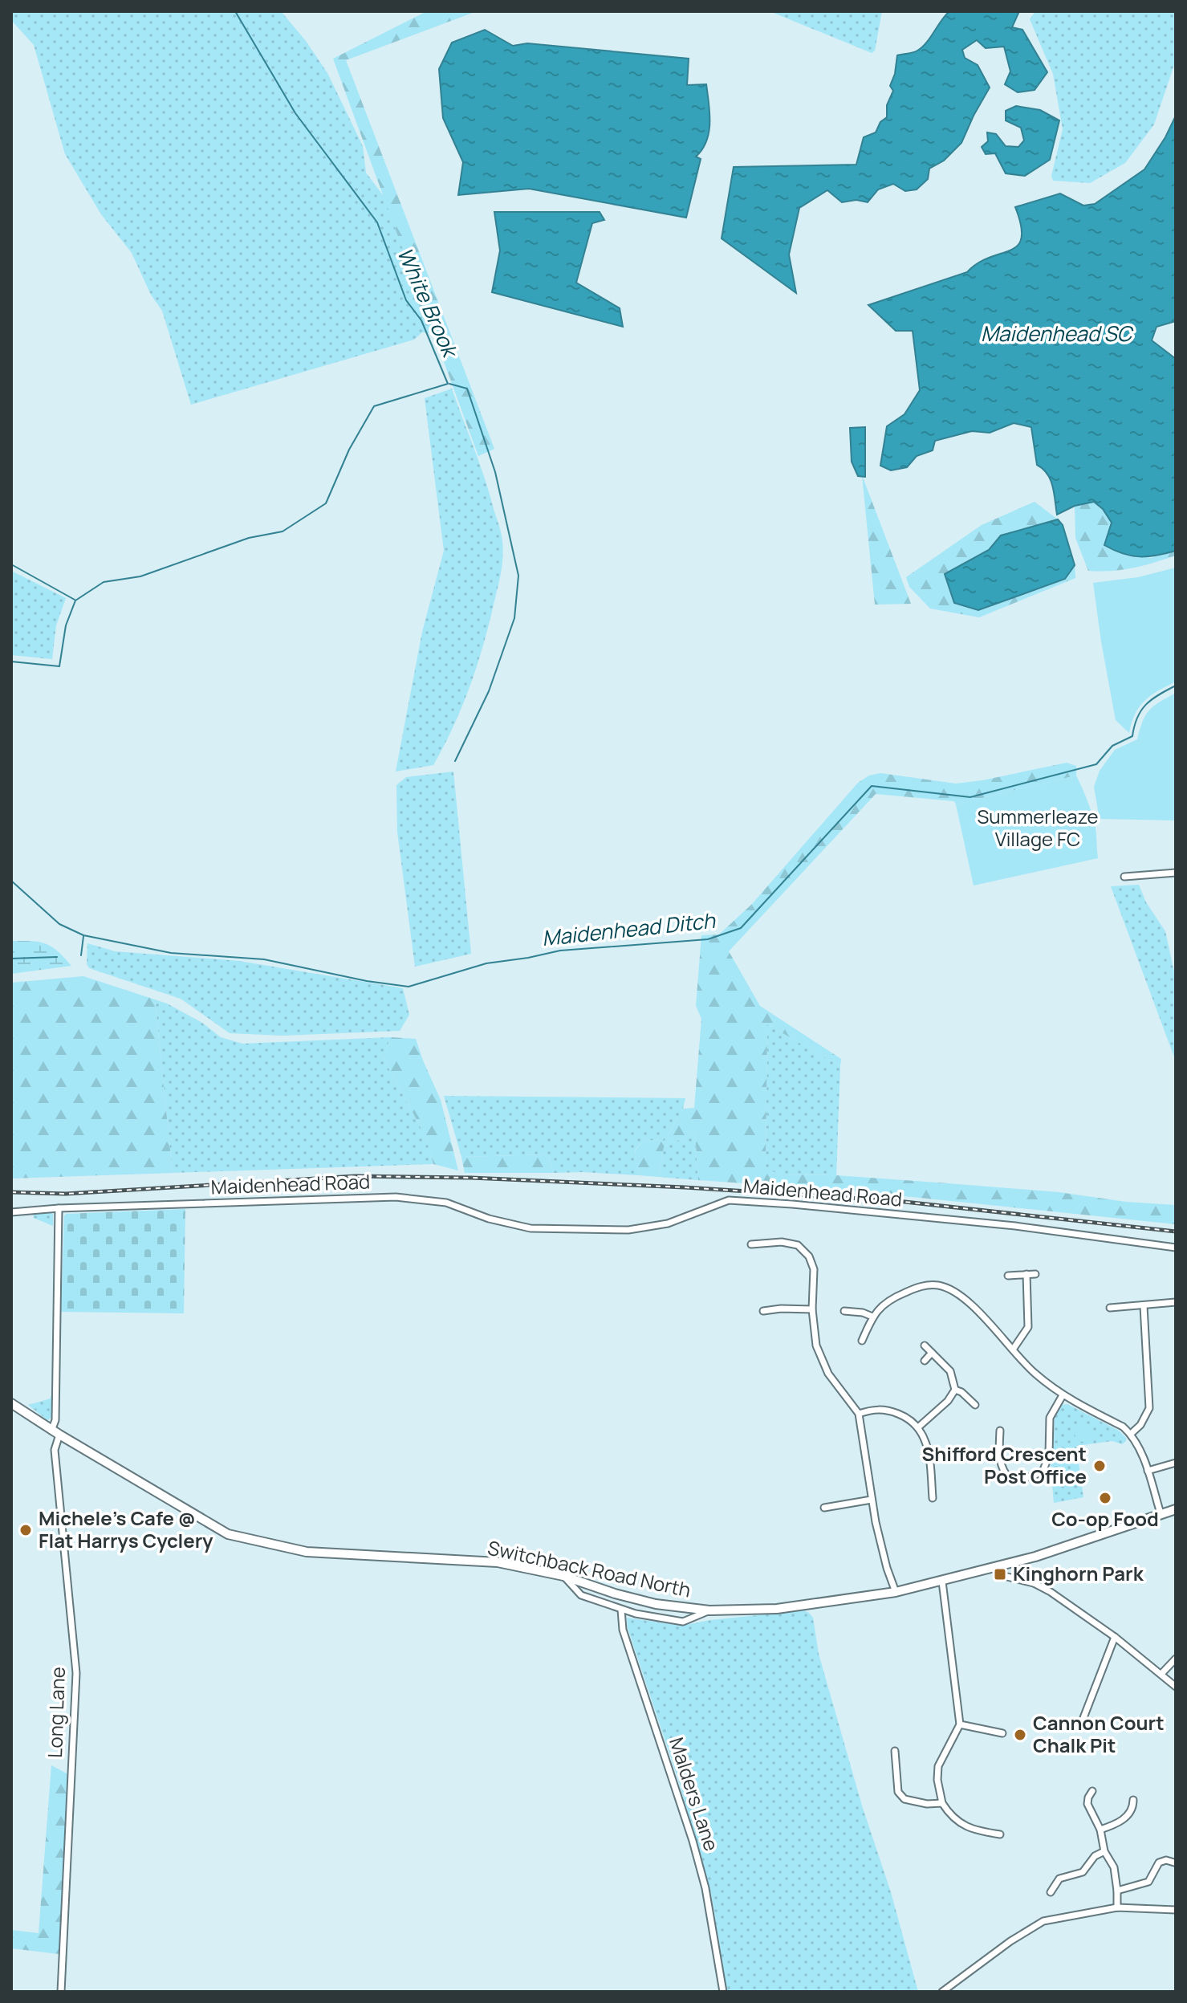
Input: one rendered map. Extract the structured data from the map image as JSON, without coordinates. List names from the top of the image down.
{
  "streets": {
    "main road": ["Switchback Road North"],
    "street": ["Maidenhead Road", "Long Lane", "Malders Lane"]
  },
  "crossings": [
    ["Maidenhead Road", "Long Lane"],
    ["Switchback Road North", "Long Lane"]
  ],
  "water": ["White Brook", "Maidenhead SC", "Maidenhead Ditch"],
  "parks": ["Summerleaze Village FC"],
  "places": {
    "other": [
      "Shifford Crescent Post Office",
      "Co-op Food",
      "Michele's Cafe @ Flat Harrys Cyclery",
      "Cannon Court Chalk Pit"
    ],
    "transit": ["Kinghorn Park"]
  }
}
